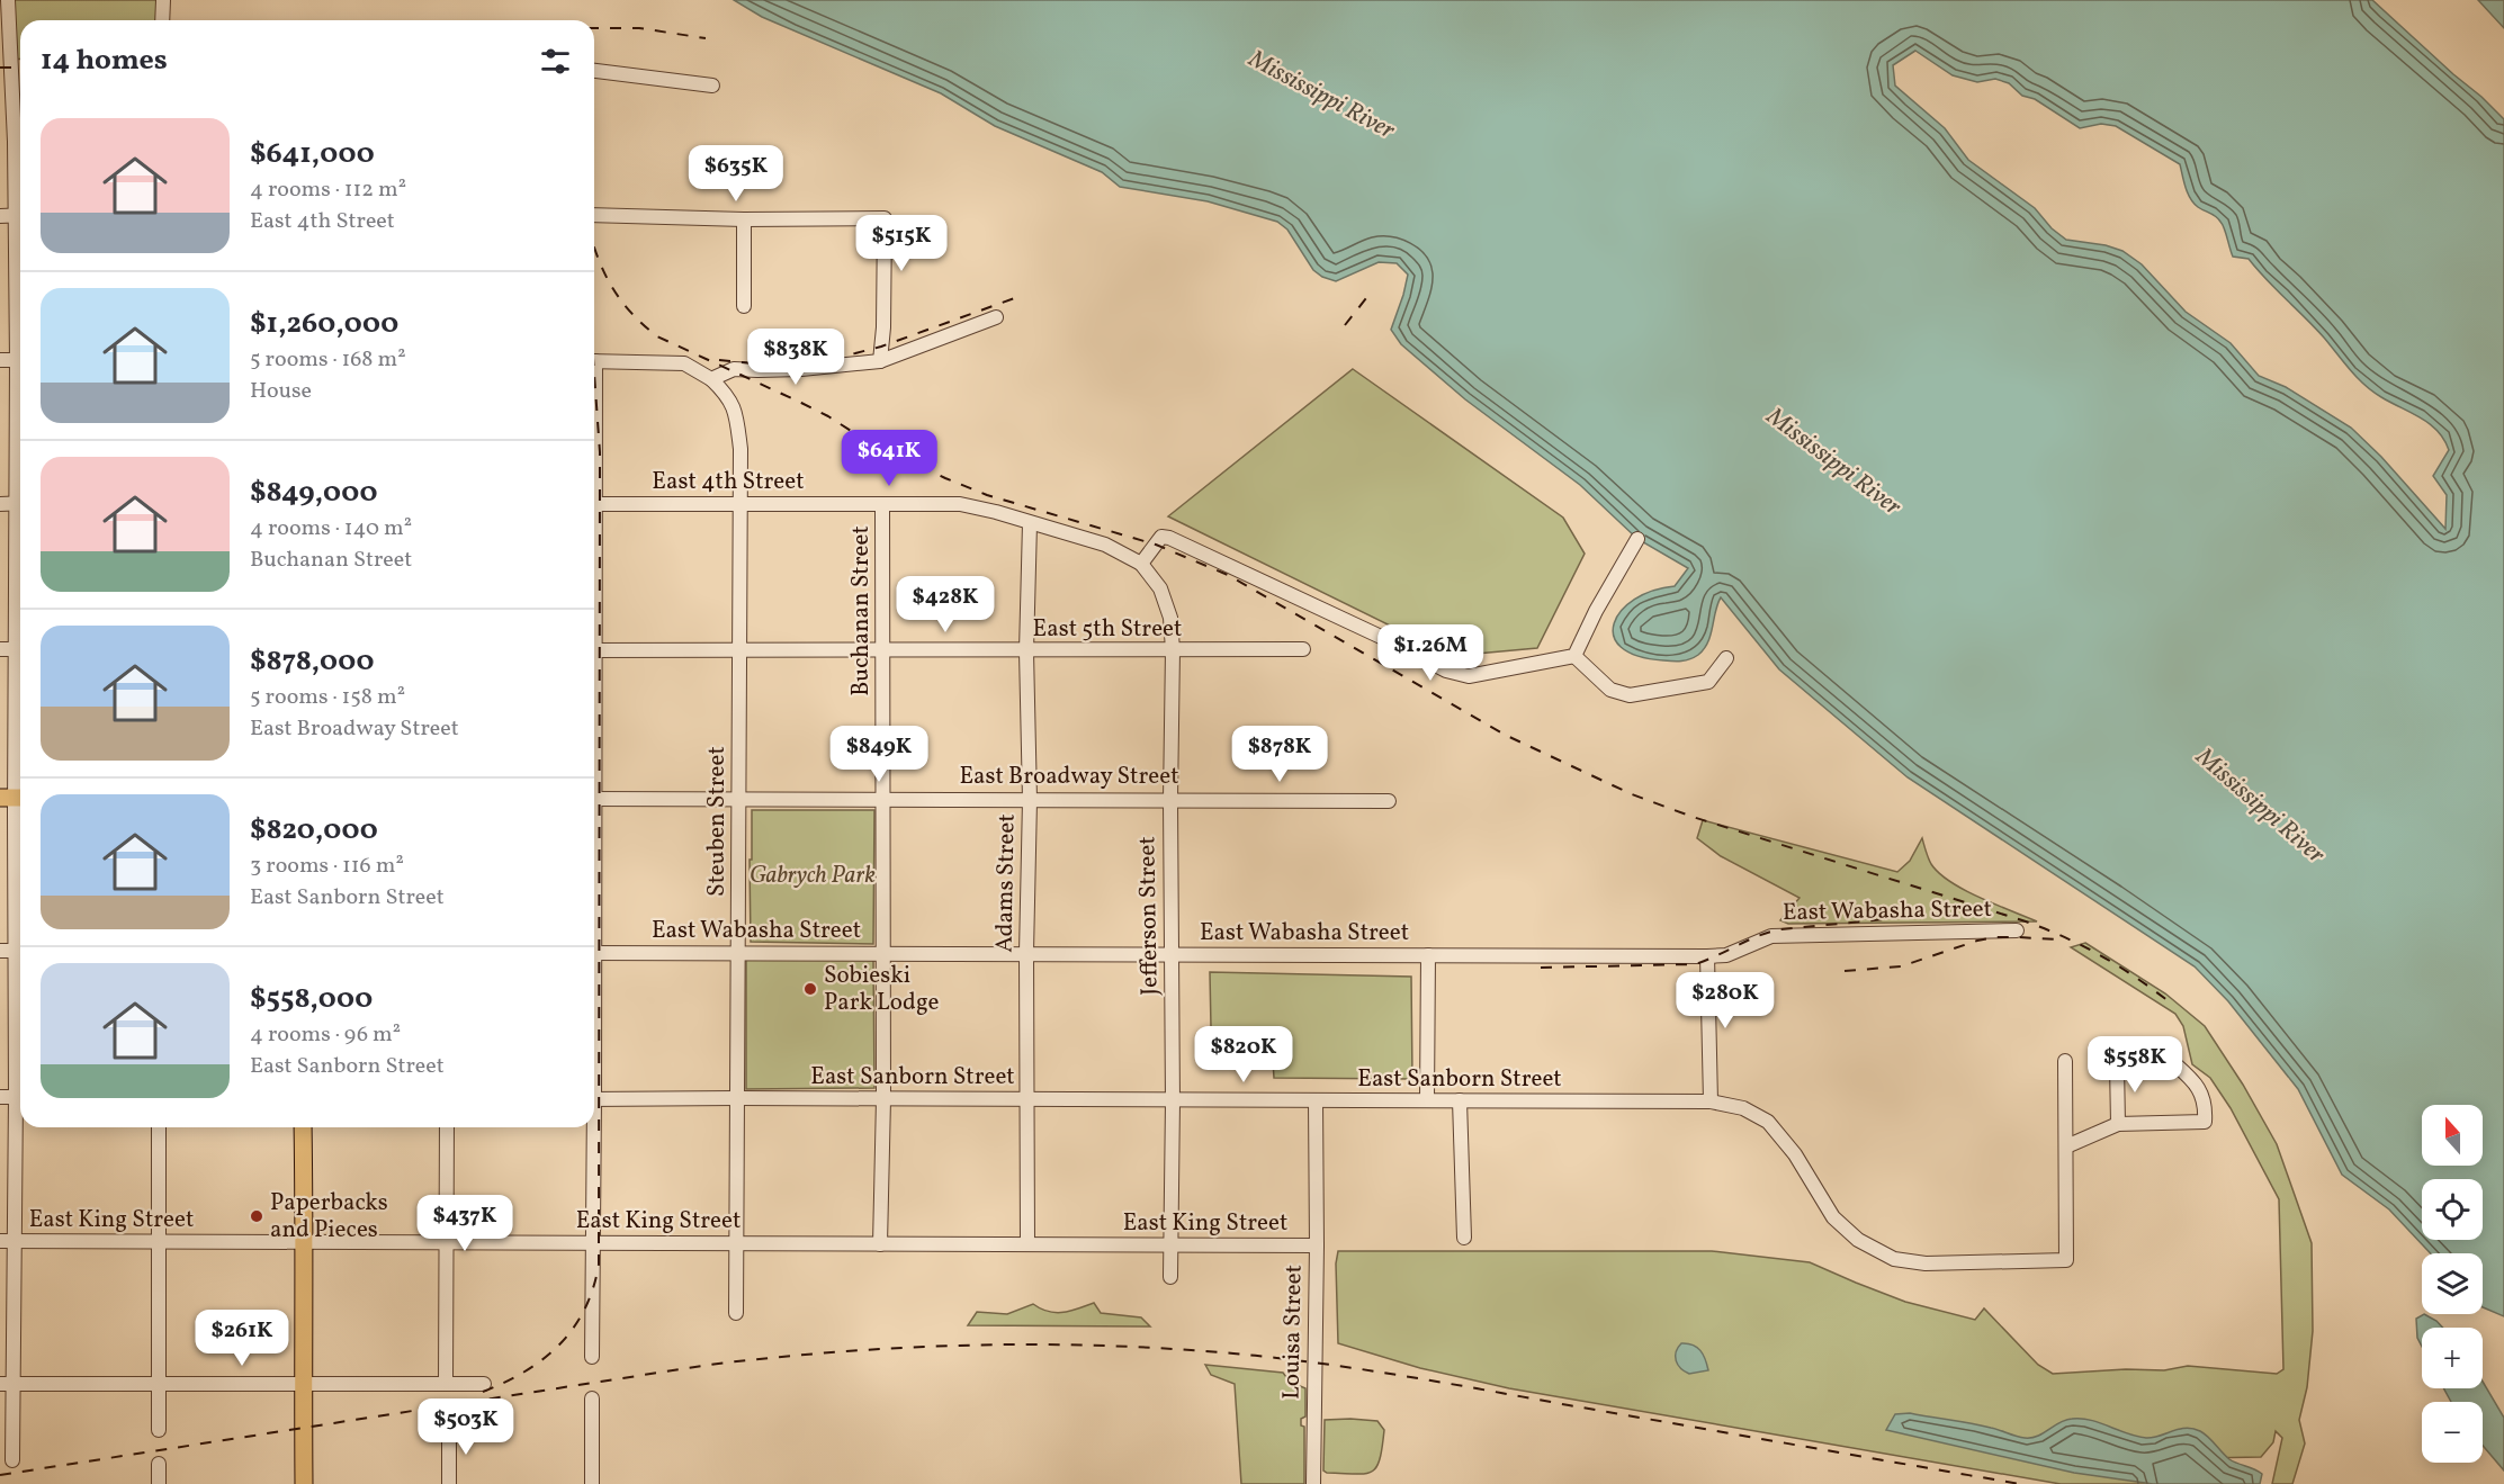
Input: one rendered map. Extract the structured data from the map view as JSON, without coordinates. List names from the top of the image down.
{
  "streets": {
    "street": [
      "East 4th Street",
      "Buchanan Street",
      "East 5th Street",
      "East Broadway Street",
      "Steuben Street",
      "Adams Street",
      "East Wabasha Street",
      "Jefferson Street",
      "East Sanborn Street",
      "East King Street",
      "Louisa Street"
    ]
  },
  "crossings": [
    ["East 4th Street", "Buchanan Street"],
    ["East 4th Street", "Steuben Street"],
    ["East 4th Street", "Adams Street"],
    ["East 4th Street", "Jefferson Street"],
    ["Buchanan Street", "East 5th Street"],
    ["Buchanan Street", "East Broadway Street"],
    ["Buchanan Street", "East Wabasha Street"],
    ["Buchanan Street", "East Sanborn Street"],
    ["Buchanan Street", "East King Street"],
    ["East 5th Street", "Steuben Street"],
    ["East 5th Street", "Adams Street"],
    ["East 5th Street", "Jefferson Street"],
    ["East Broadway Street", "Steuben Street"],
    ["East Broadway Street", "Adams Street"],
    ["East Broadway Street", "Jefferson Street"],
    ["Steuben Street", "East Wabasha Street"],
    ["Steuben Street", "East Sanborn Street"],
    ["Steuben Street", "East King Street"],
    ["Adams Street", "East Wabasha Street"],
    ["Adams Street", "East Sanborn Street"],
    ["Adams Street", "East King Street"],
    ["East Wabasha Street", "Jefferson Street"],
    ["Jefferson Street", "East Sanborn Street"],
    ["Jefferson Street", "East King Street"],
    ["East Sanborn Street", "Louisa Street"],
    ["East King Street", "Louisa Street"]
  ],
  "water": ["Mississippi River"],
  "parks": ["Gabrych Park"],
  "places": ["Sobieski Park Lodge", "Paperbacks and Pieces"],
  "north": "top",
  "page": {
    "heading": "14 homes",
    "list": [
      {
        "name": "$641,000",
        "note": "4 rooms · 112 m² · East 4th Street"
      },
      {
        "name": "$1,260,000",
        "note": "5 rooms · 168 m² · House"
      },
      {
        "name": "$849,000",
        "note": "4 rooms · 140 m² · Buchanan Street"
      },
      {
        "name": "$878,000",
        "note": "5 rooms · 158 m² · East Broadway Street"
      },
      {
        "name": "$820,000",
        "note": "3 rooms · 116 m² · East Sanborn Street"
      },
      {
        "name": "$558,000",
        "note": "4 rooms · 96 m² · East Sanborn Street"
      }
    ],
    "price": [
      "$635K",
      "$515K",
      "$838K",
      "$641K",
      "$428K",
      "$1.26M",
      "$849K",
      "$878K",
      "$280K",
      "$820K",
      "$558K",
      "$437K",
      "$261K",
      "$503K"
    ],
    "map_buttons": ["+", "−"]
  }
}
